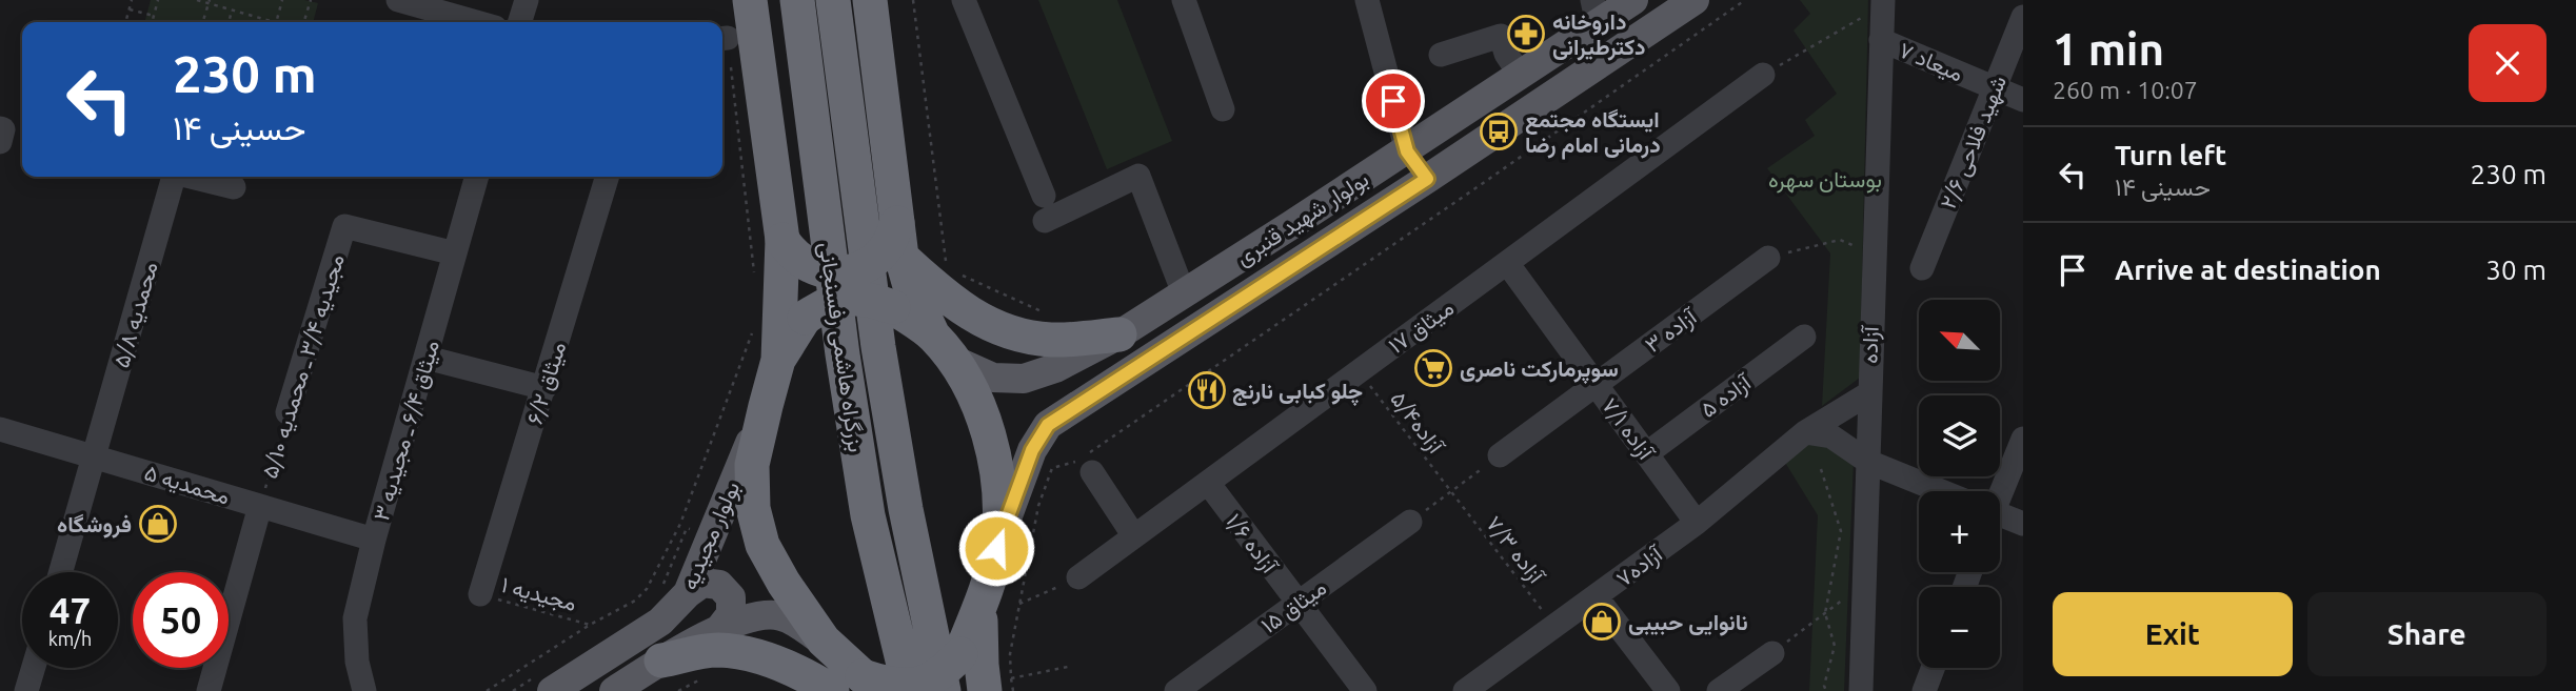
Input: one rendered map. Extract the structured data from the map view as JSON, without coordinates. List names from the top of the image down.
{
  "streets": {
    "highway": ["بزرگراه هاشمی رفسنجانی"],
    "main road": ["بولوار شهید قنبری", "بولوار مجیدیه"],
    "street": [
      "میعاد ۷",
      "شهید فلاحی ۲/۶",
      "محمدیه ۵/۸",
      "میثاق ۱۷",
      "آزاده ۳",
      "آزاده",
      "مجیدیه ۳/۴ ـ محمدیه ۵/۱۰",
      "میثاق ۶/۲",
      "آزاده ۵",
      "آزاده ۷/۱",
      "میثاق ۶/۴ ـ مجیدیه ۳",
      "محمدیه ۵",
      "آزاده ۱/۶",
      "آزاده۷",
      "میثاق ۱۵"
    ],
    "path": ["آزاده۵/۴", "آزاده ۷/۳", "مجیدیه ۱"]
  },
  "crossings": [
    ["میعاد ۷", "شهید فلاحی ۲/۶"],
    ["میعاد ۷", "آزاده"],
    ["محمدیه ۵/۸", "محمدیه ۵"],
    ["میثاق ۱۷", "آزاده۵/۴"],
    ["میثاق ۱۷", "آزاده ۷/۱"],
    ["میثاق ۱۷", "آزاده ۱/۶"],
    ["آزاده ۳", "آزاده ۷/۱"],
    ["آزاده", "آزاده۷"],
    ["مجیدیه ۳/۴ ـ محمدیه ۵/۱۰", "میثاق ۶/۴ ـ مجیدیه ۳"],
    ["مجیدیه ۳/۴ ـ محمدیه ۵/۱۰", "محمدیه ۵"],
    ["میثاق ۶/۲", "مجیدیه ۱"],
    ["آزاده ۵", "آزاده ۷/۱"],
    ["آزاده۵/۴", "آزاده ۷/۳"],
    ["آزاده ۷/۱", "آزاده۷"],
    ["میثاق ۶/۴ ـ مجیدیه ۳", "محمدیه ۵"],
    ["آزاده ۱/۶", "میثاق ۱۵"],
    ["آزاده ۷/۳", "آزاده۷"]
  ],
  "parks": ["بوستان سهره"],
  "places": {
    "pharmacy": ["داروخانه دکترطیرانی"],
    "bus stop": ["ایستگاه مجتمع درمانی امام رضا"],
    "supermarket": ["سوپرمارکت ناصری"],
    "restaurant": ["چلو کبابی نارنج"],
    "shop": ["فروشگاه", "نانوایی حبیبی"]
  },
  "north": "top left",
  "page": {
    "heading": ["1 min", "260 m · 10:07"],
    "turn": ["230 m", "حسینی ۱۴"],
    "list": [
      {
        "name": "Turn left",
        "note": "حسینی ۱۴",
        "value": "230 m"
      },
      {
        "name": "Arrive at destination",
        "value": "30 m"
      }
    ],
    "map_buttons": ["+", "−"],
    "speed": "47 km/h",
    "limit": "50",
    "buttons": ["Exit", "Share"]
  }
}
